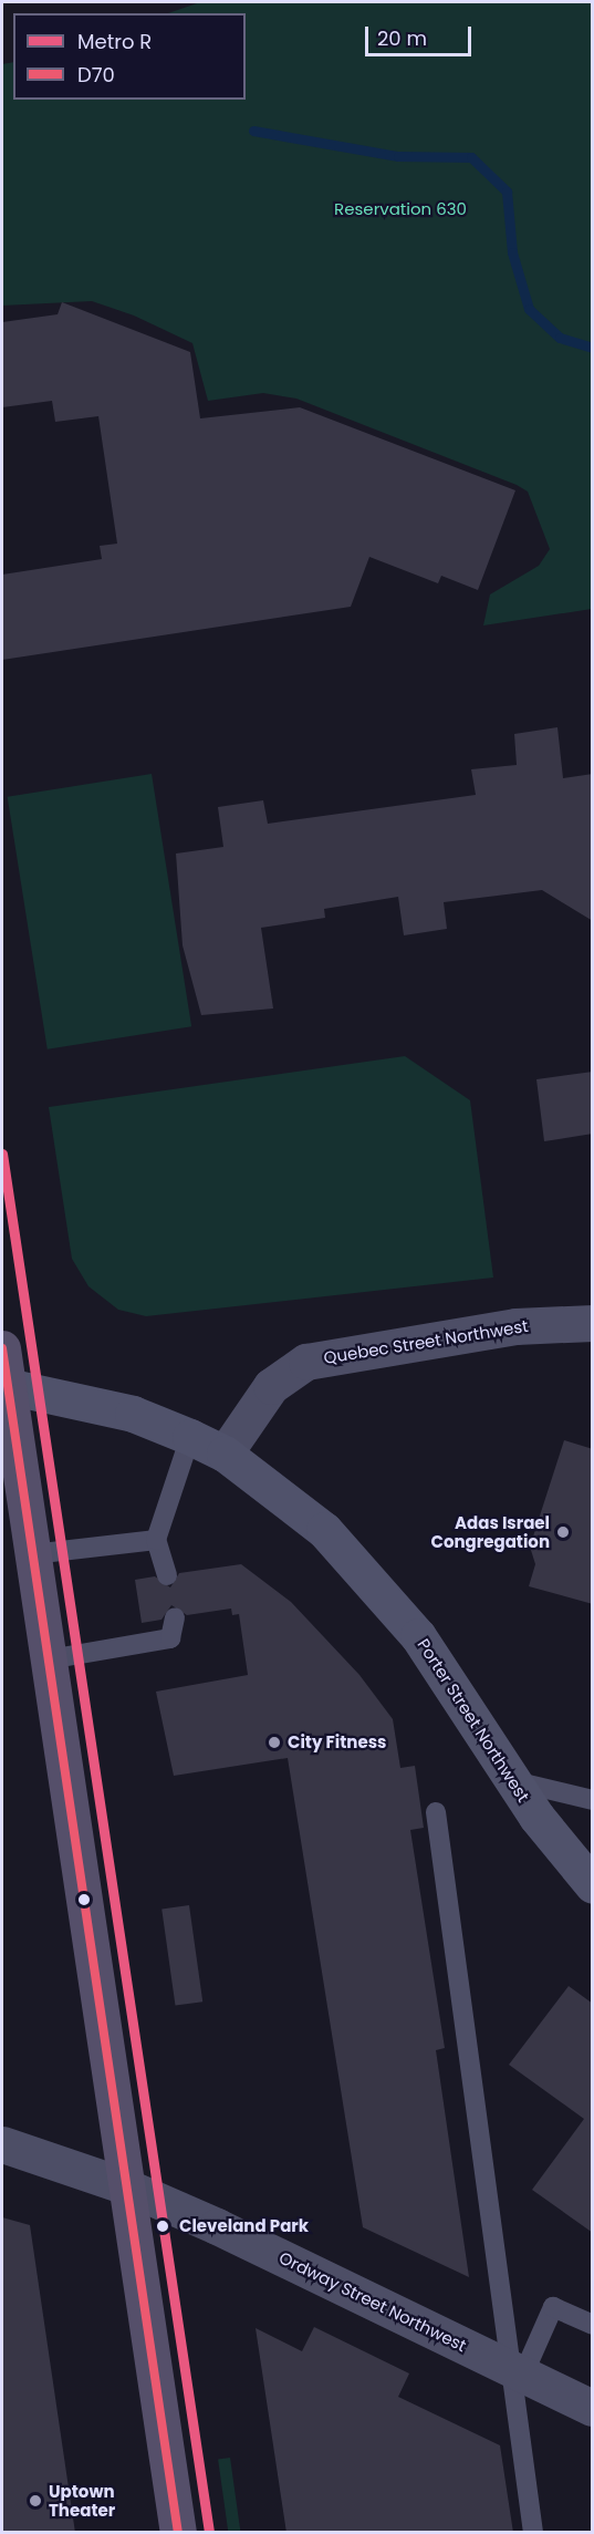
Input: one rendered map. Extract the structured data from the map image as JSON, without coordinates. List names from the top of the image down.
{
  "streets": {
    "main road": ["Porter Street Northwest"],
    "street": ["Quebec Street Northwest", "Ordway Street Northwest"]
  },
  "crossings": [
    ["Quebec Street Northwest", "Porter Street Northwest"]
  ],
  "parks": ["Reservation 630"],
  "places": [
    "Adas Israel Congregation",
    "City Fitness",
    "Cleveland Park",
    "Uptown Theater"
  ],
  "lines": ["metro line R", "transit line D70"],
  "legend": ["Metro R", "D70"],
  "scale_bar": "20 m"
}
